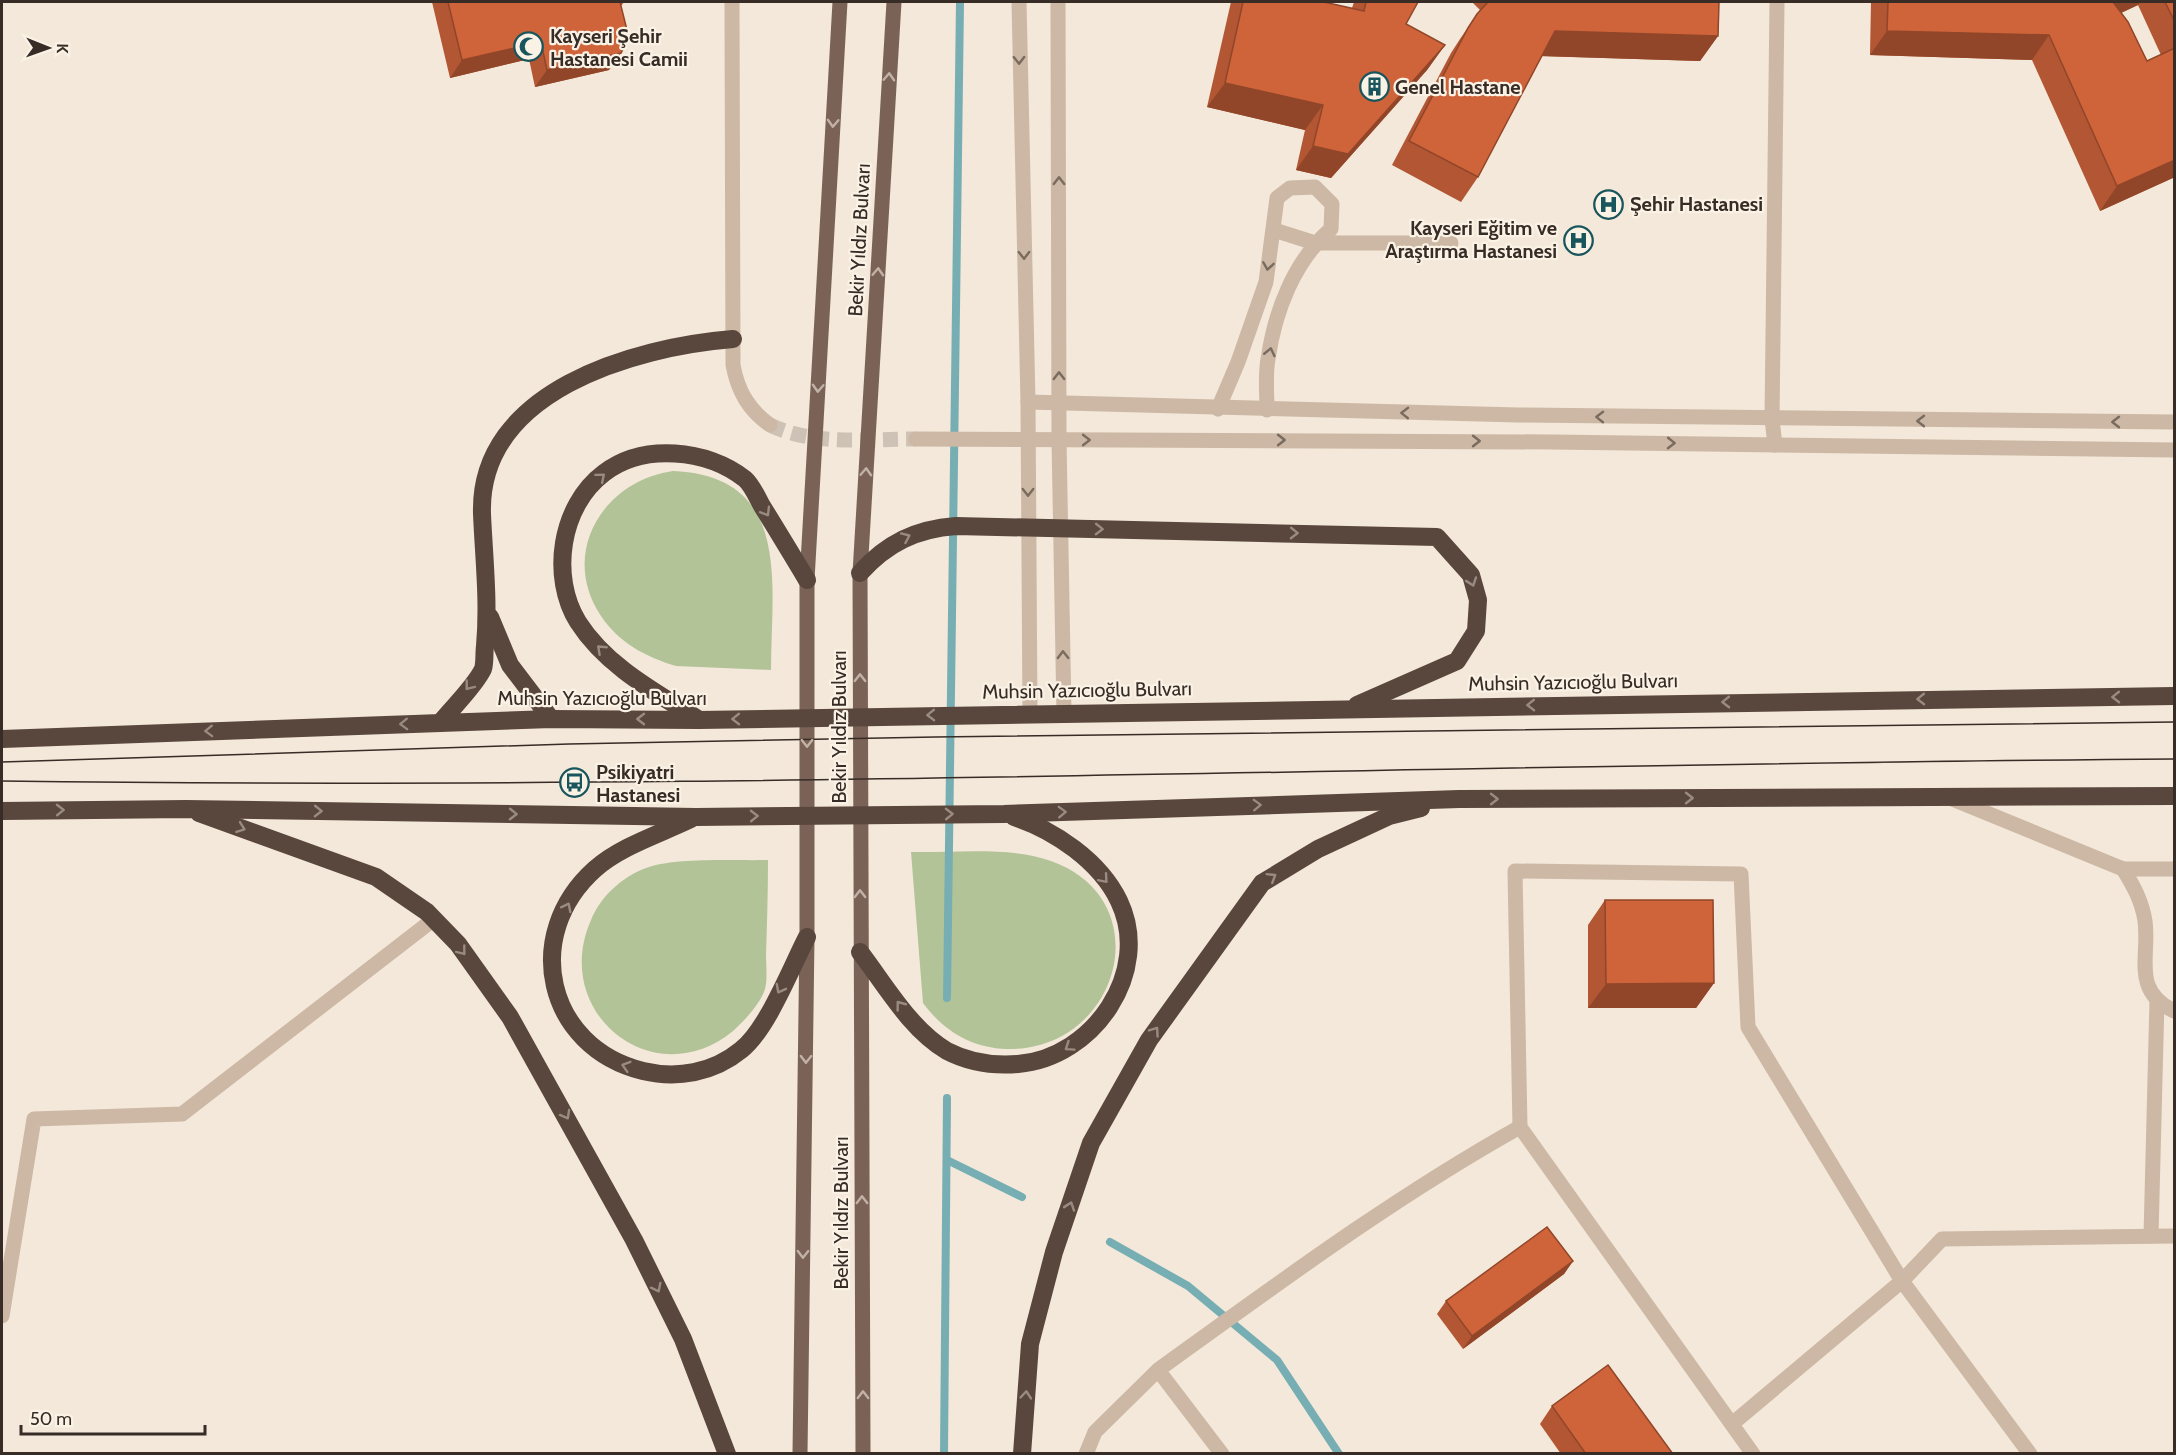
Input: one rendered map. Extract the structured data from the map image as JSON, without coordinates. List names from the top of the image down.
{
  "streets": {
    "highway": ["Muhsin Yazıcıoğlu Bulvarı"],
    "main road": ["Bekir Yıldız Bulvarı"]
  },
  "places": {
    "mosque": ["Kayseri Şehir Hastanesi Camii"],
    "building": ["Genel Hastane"],
    "hospital": ["Şehir Hastanesi", "Kayseri Eğitim ve Araştırma Hastanesi"],
    "bus stop": ["Psikiyatri Hastanesi"]
  },
  "scale_bar": "50 m",
  "north": "right"
}
